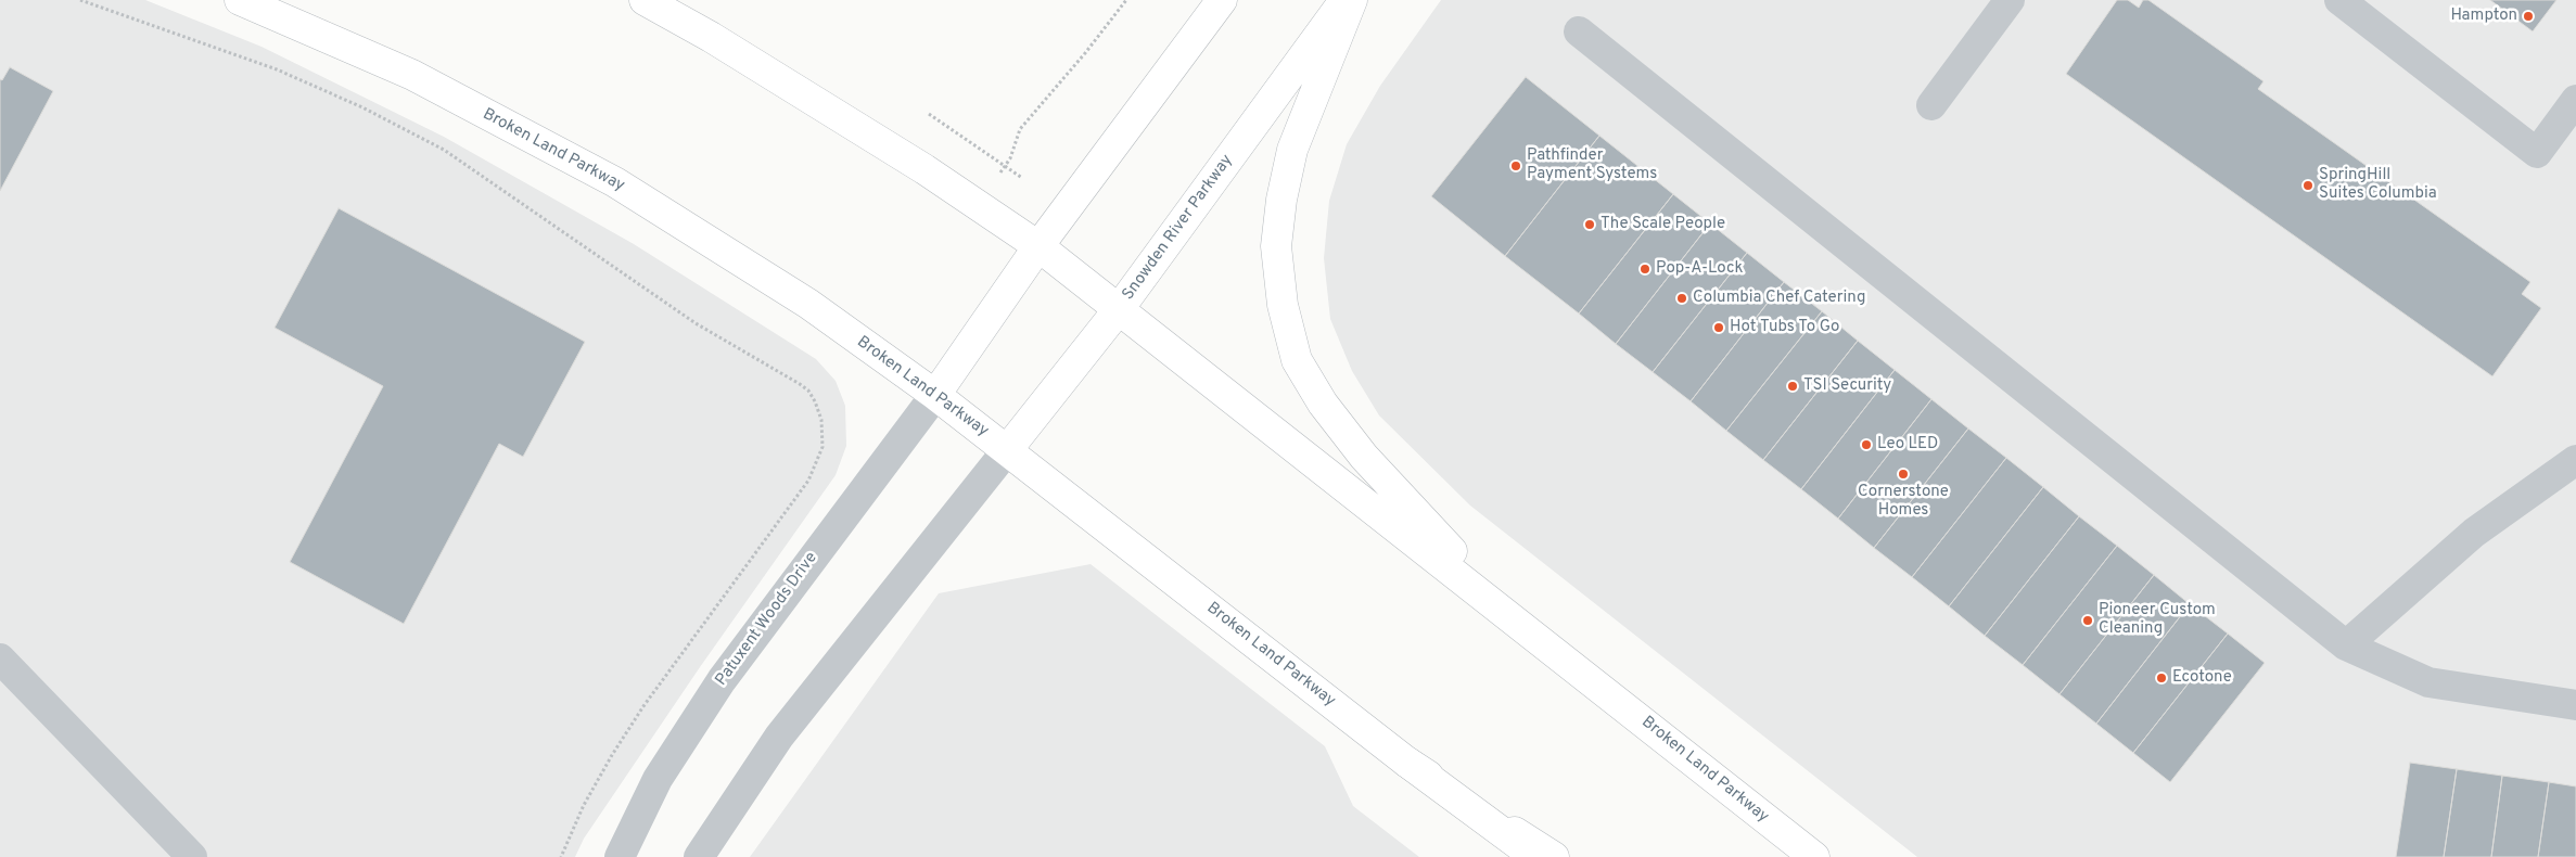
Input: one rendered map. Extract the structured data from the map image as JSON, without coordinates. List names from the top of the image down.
{
  "streets": {
    "main road": ["Broken Land Parkway", "Snowden River Parkway"],
    "street": ["Patuxent Woods Drive"]
  },
  "crossings": [
    ["Broken Land Parkway", "Snowden River Parkway"],
    ["Broken Land Parkway", "Patuxent Woods Drive"]
  ],
  "places": [
    "Hampton",
    "Pathfinder Payment Systems",
    "SpringHill Suites Columbia",
    "The Scale People",
    "Pop-A-Lock",
    "Columbia Chef Catering",
    "Hot Tubs To Go",
    "TSI Security",
    "Leo LED",
    "Cornerstone Homes",
    "Pioneer Custom Cleaning",
    "Ecotone"
  ]
}
